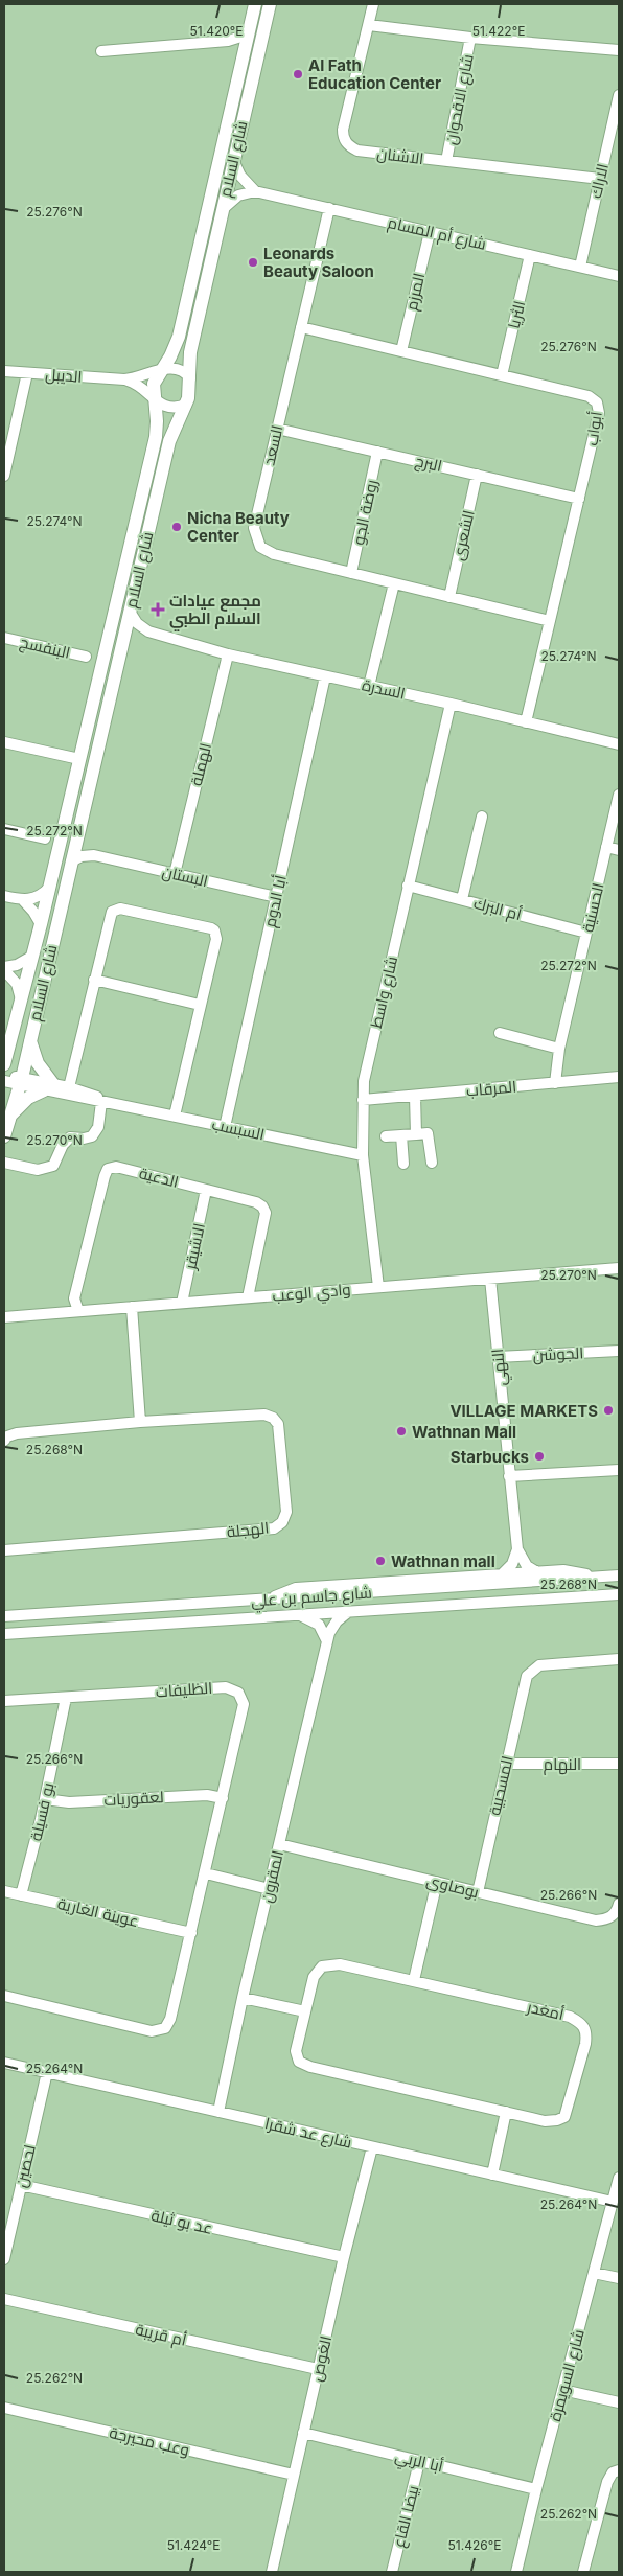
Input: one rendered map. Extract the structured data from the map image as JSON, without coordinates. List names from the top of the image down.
{
  "streets": {
    "main road": ["شارع السلام"],
    "street": [
      "شارع الاقحوان",
      "الاشنان",
      "الاراك",
      "شارع أم المسام",
      "المرزم",
      "الثريا",
      "الديبل",
      "أبواب",
      "السعد",
      "البرج",
      "روضة الجو",
      "الشعرى",
      "البنفسج",
      "السدرة",
      "الهملة",
      "البستان",
      "أبا الدوم",
      "الحسنية",
      "أم البرك",
      "شارع واسط",
      "المرقاب",
      "السبسب",
      "الدعية",
      "الاشيقر",
      "وادي الوعب",
      "الجوشن",
      "النهي",
      "الهجلة",
      "شارع جاسم بن علي",
      "الظليفات",
      "النهام",
      "المسحبية",
      "لعقوريات",
      "بو فسيلة",
      "المقرون",
      "بوصاوى",
      "عوينة الغارية",
      "أمغدر",
      "شارع عد شقرا",
      "لحصين",
      "عد بو ثيلة",
      "أم قريبة",
      "الغوص",
      "شارع السويمرة",
      "وعب محيرجة",
      "أبا الربي",
      "بيضا القاع"
    ]
  },
  "crossings": [
    ["شارع الاقحوان", "الاشنان"],
    ["الاشنان", "الاراك"],
    ["شارع السلام", "الديبل"],
    ["شارع السلام", "السدرة"],
    ["شارع السلام", "البستان"],
    ["شارع السلام", "السبسب"],
    ["الاراك", "شارع أم المسام"],
    ["شارع أم المسام", "المرزم"],
    ["شارع أم المسام", "الثريا"],
    ["شارع أم المسام", "السعد"],
    ["المرزم", "أبواب"],
    ["الثريا", "أبواب"],
    ["أبواب", "السعد"],
    ["أبواب", "البرج"],
    ["أبواب", "السدرة"],
    ["السعد", "البرج"],
    ["السعد", "روضة الجو"],
    ["السعد", "الشعرى"],
    ["البرج", "روضة الجو"],
    ["البرج", "الشعرى"],
    ["السدرة", "الهملة"],
    ["السدرة", "أبا الدوم"],
    ["السدرة", "شارع واسط"],
    ["الهملة", "البستان"],
    ["البستان", "أبا الدوم"],
    ["أبا الدوم", "السبسب"],
    ["الحسنية", "أم البرك"],
    ["الحسنية", "المرقاب"],
    ["أم البرك", "شارع واسط"],
    ["شارع واسط", "المرقاب"],
    ["شارع واسط", "السبسب"],
    ["شارع واسط", "وادي الوعب"],
    ["الدعية", "الاشيقر"],
    ["الدعية", "وادي الوعب"],
    ["الاشيقر", "وادي الوعب"],
    ["وادي الوعب", "النهي"],
    ["الجوشن", "النهي"],
    ["شارع جاسم بن علي", "المقرون"],
    ["الظليفات", "لعقوريات"],
    ["الظليفات", "بو فسيلة"],
    ["الظليفات", "عوينة الغارية"],
    ["النهام", "المسحبية"],
    ["المسحبية", "بوصاوى"],
    ["لعقوريات", "بو فسيلة"],
    ["بو فسيلة", "عوينة الغارية"],
    ["المقرون", "بوصاوى"],
    ["المقرون", "شارع عد شقرا"],
    ["شارع عد شقرا", "لحصين"],
    ["شارع عد شقرا", "الغوص"],
    ["شارع عد شقرا", "شارع السويمرة"],
    ["لحصين", "عد بو ثيلة"],
    ["عد بو ثيلة", "الغوص"],
    ["أم قريبة", "الغوص"],
    ["الغوص", "وعب محيرجة"],
    ["الغوص", "أبا الربي"],
    ["شارع السويمرة", "أبا الربي"],
    ["أبا الربي", "بيضا القاع"]
  ],
  "places": {
    "other": [
      "Al Fath Education Center",
      "Leonards Beauty Saloon",
      "Nicha Beauty Center",
      "VILLAGE MARKETS",
      "Wathnan Mall",
      "Starbucks",
      "Wathnan mall"
    ],
    "health": ["مجمع عيادات السلام الطبي"]
  },
  "coordinates": [
    "51.420°E",
    "51.422°E",
    "25.276°N",
    "25.274°N",
    "25.272°N",
    "25.270°N",
    "25.268°N",
    "25.266°N",
    "25.264°N",
    "25.262°N",
    "51.424°E",
    "51.426°E"
  ]
}
